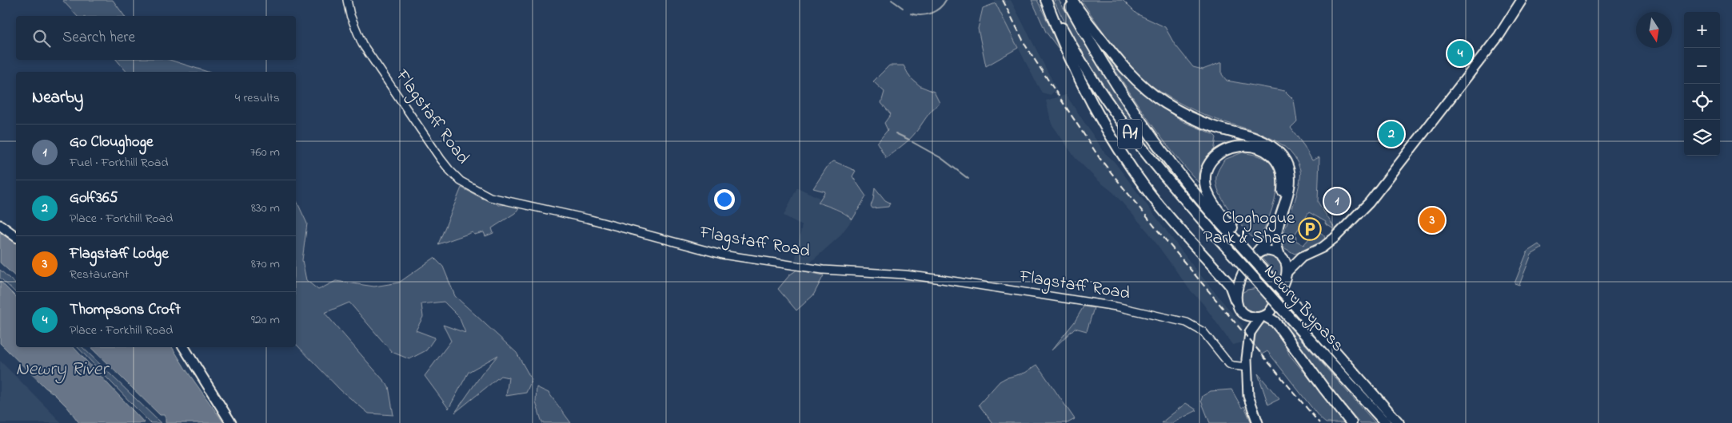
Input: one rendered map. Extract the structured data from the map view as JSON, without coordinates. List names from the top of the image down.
{
  "streets": {
    "highway": ["A1", "Newry Bypass"],
    "street": ["Flagstaff Road"]
  },
  "water": ["Newry River"],
  "places": {
    "parking": ["Cloghogue Park & Share"]
  },
  "north": "bottom",
  "page": {
    "map_buttons": ["+", "−"],
    "search": "Search here",
    "pins": [
      "4",
      "2",
      "1",
      "3"
    ],
    "heading": ["Nearby", "4 results"],
    "list": [
      {
        "mark": "1",
        "name": "Go Cloughoge",
        "note": "Fuel · Forkhill Road",
        "value": "760 m"
      },
      {
        "mark": "2",
        "name": "Golf365",
        "note": "Place · Forkhill Road",
        "value": "830 m"
      },
      {
        "mark": "3",
        "name": "Flagstaff Lodge",
        "note": "Restaurant",
        "value": "870 m"
      },
      {
        "mark": "4",
        "name": "Thompsons Croft",
        "note": "Place · Forkhill Road",
        "value": "920 m"
      }
    ]
  }
}
